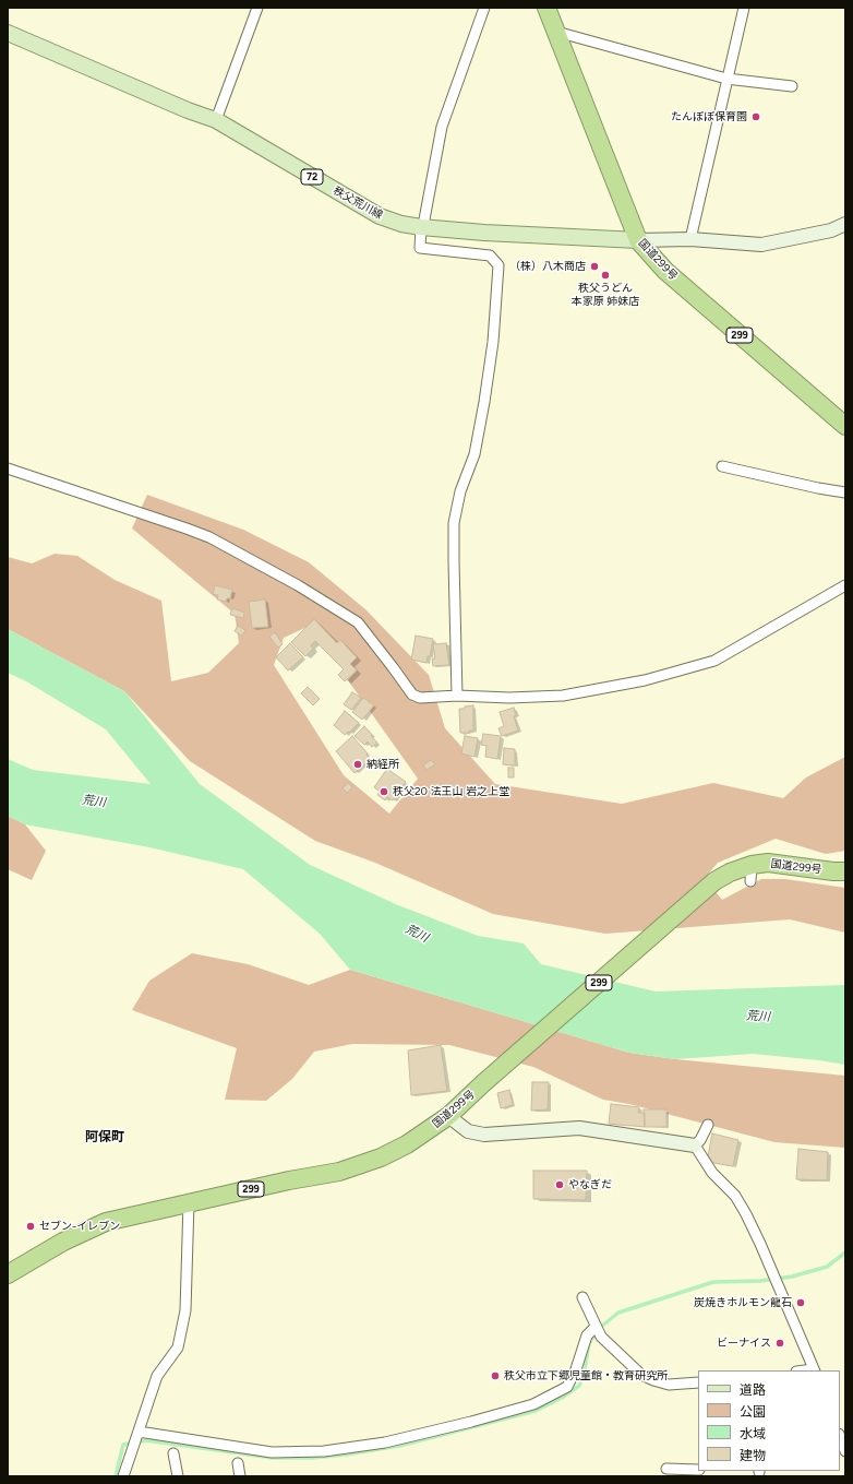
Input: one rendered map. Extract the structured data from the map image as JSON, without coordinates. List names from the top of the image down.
{
  "streets": {
    "highway": ["国道299号", "299"],
    "main road": ["72", "秩父荒川線"]
  },
  "crossings": [
    ["秩父荒川線", "国道299号"]
  ],
  "districts": ["阿保町"],
  "water": ["荒川"],
  "places": [
    "たんぽぽ保育園",
    "（株）八木商店",
    "秩父うどん 本家原 姉妹店",
    "納経所",
    "秩父20 法王山 岩之上堂",
    "やなぎだ",
    "セブン-イレブン",
    "炭焼きホルモン龍石",
    "ビーナイス",
    "秩父市立下郷児童館・教育研究所"
  ],
  "legend": [
    "道路",
    "公園",
    "水域",
    "建物"
  ]
}
